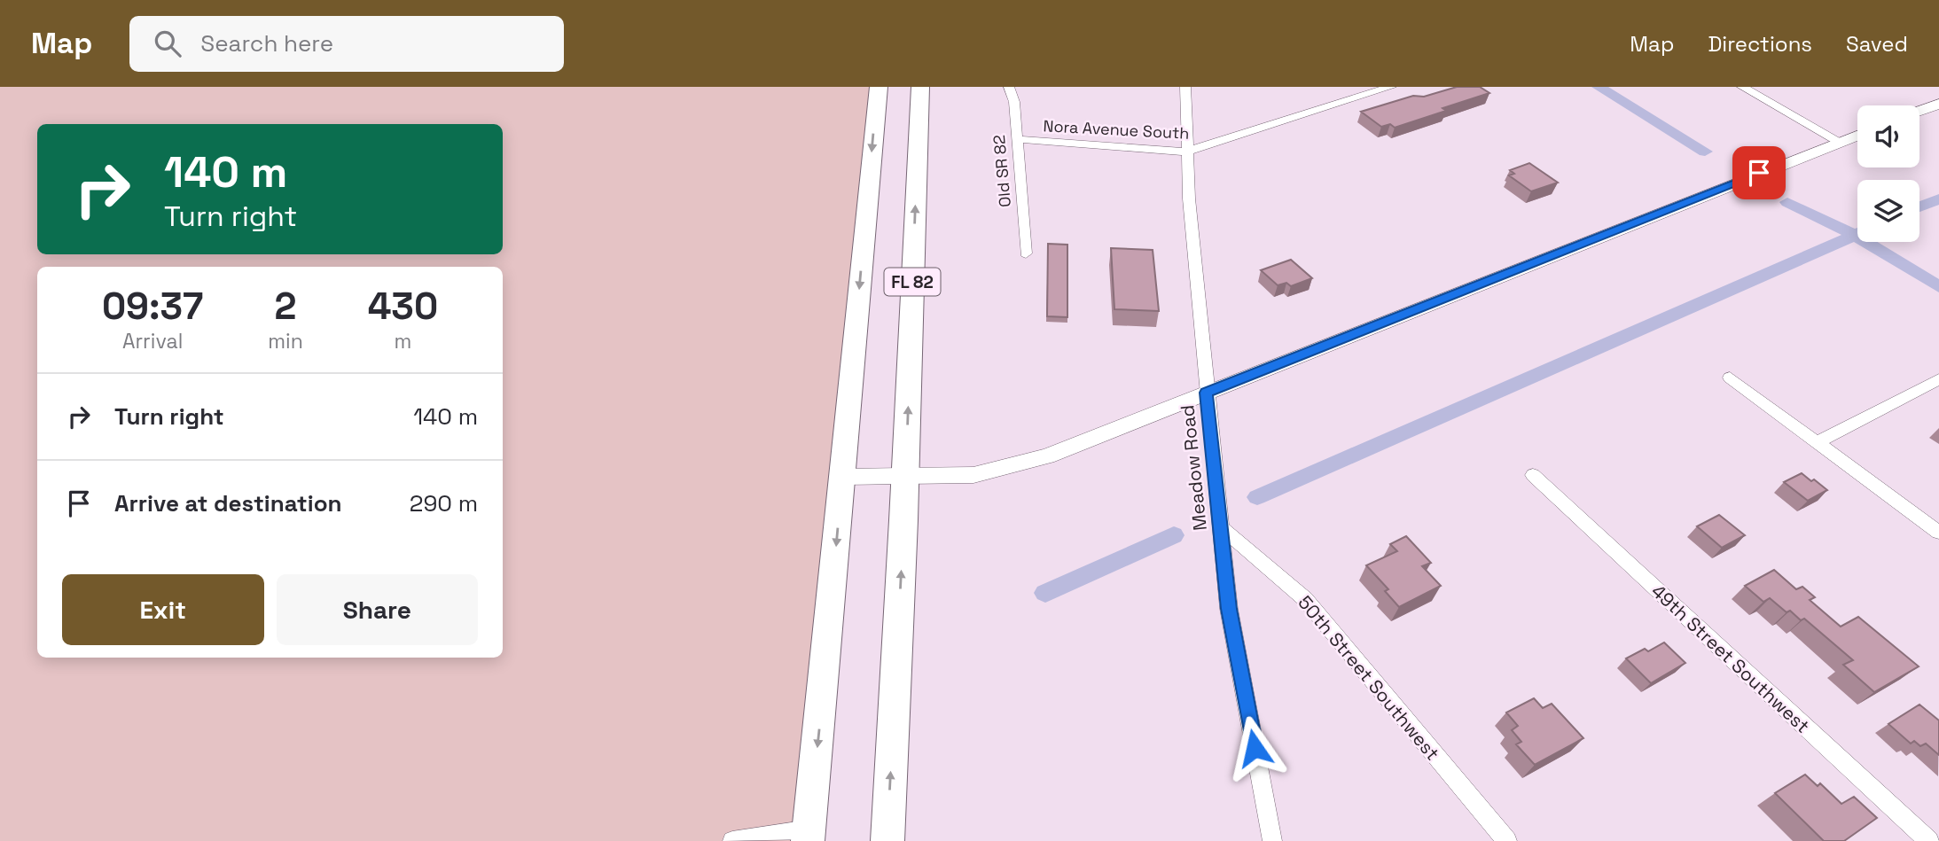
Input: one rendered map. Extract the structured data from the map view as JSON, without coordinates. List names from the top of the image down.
{
  "streets": {
    "highway": ["FL 82"],
    "street": [
      "Nora Avenue South",
      "Old SR 82",
      "Meadow Road",
      "49th Street Southwest",
      "50th Street Southwest"
    ]
  },
  "crossings": [
    ["Nora Avenue South", "Old SR 82"],
    ["Nora Avenue South", "Meadow Road"],
    ["Meadow Road", "50th Street Southwest"]
  ],
  "page": {
    "header": "Map",
    "search": "Search here",
    "nav": ["Map", "Directions", "Saved"],
    "turn": ["140 m", "Turn right"],
    "eta": [
      "09:37",
      "Arrival",
      "2",
      "min",
      "430",
      "m"
    ],
    "list": [
      {
        "name": "Turn right",
        "value": "140 m"
      },
      {
        "name": "Arrive at destination",
        "value": "290 m"
      }
    ],
    "buttons": ["Exit", "Share"]
  }
}
